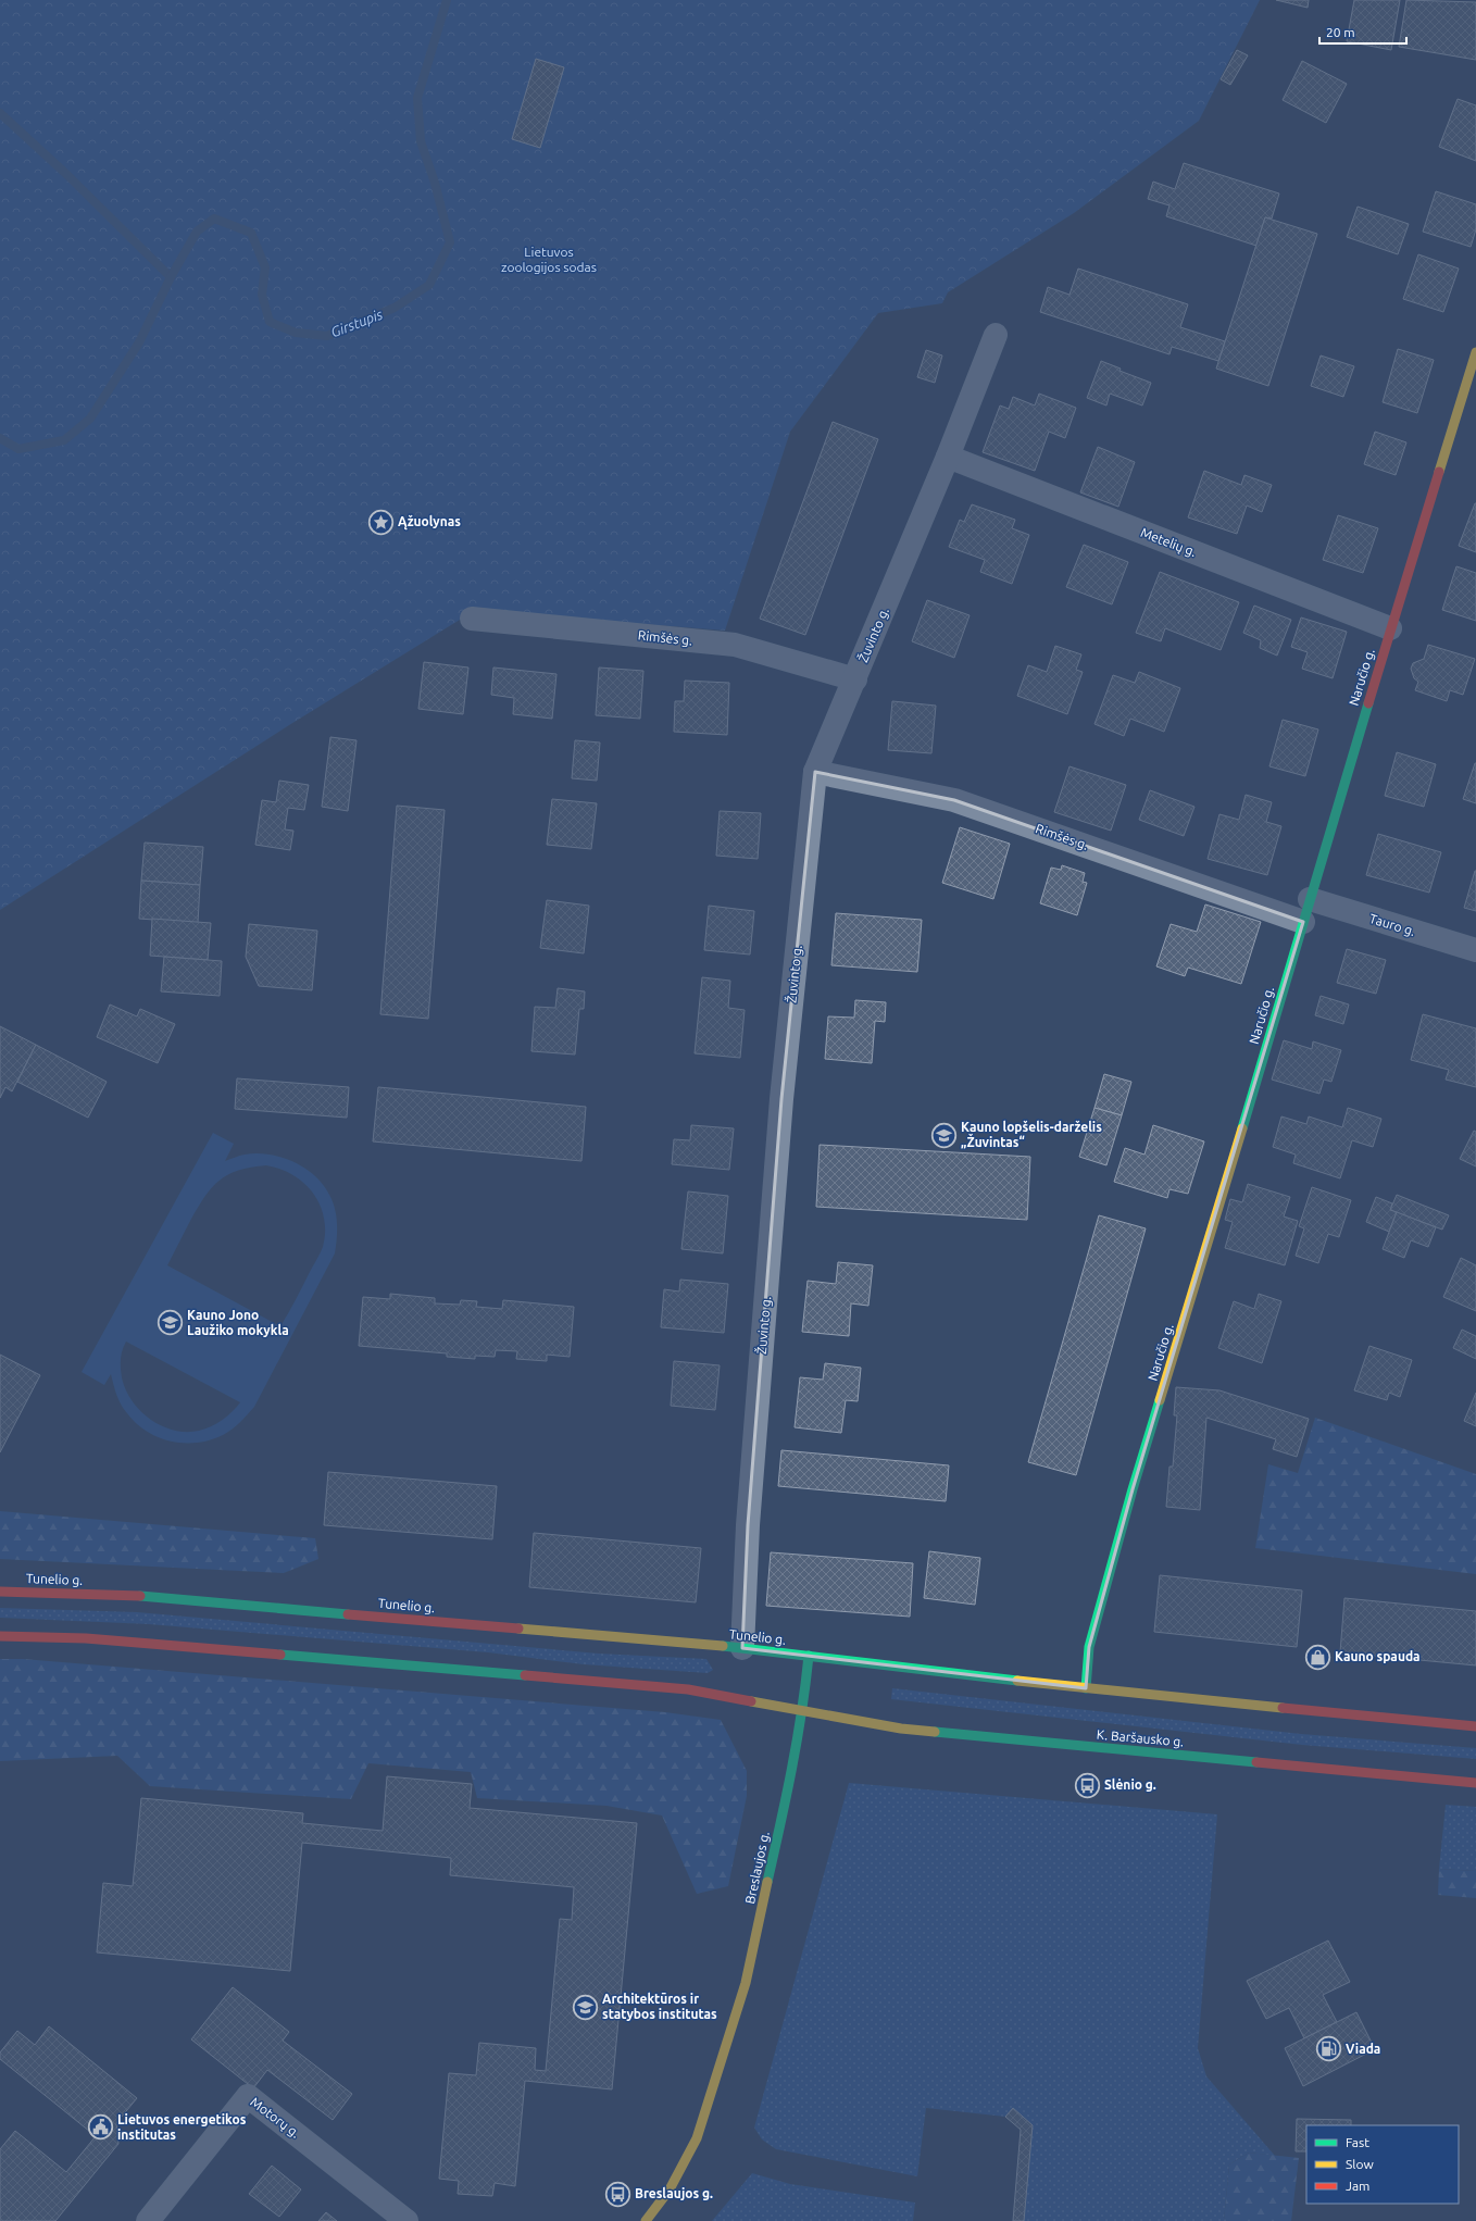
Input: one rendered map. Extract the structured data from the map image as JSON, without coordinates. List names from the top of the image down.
{
  "streets": {
    "main road": [
      "Naručio g.",
      "Tunelio g.",
      "K. Baršausko g.",
      "Breslaujos g."
    ],
    "street": [
      "Metelių g.",
      "Žuvinto g.",
      "Rimšės g.",
      "Tauro g.",
      "Motorų g."
    ]
  },
  "crossings": [
    ["Metelių g.", "Žuvinto g."],
    ["Metelių g.", "Naručio g."],
    ["Žuvinto g.", "Rimšės g."],
    ["Žuvinto g.", "Tunelio g."],
    ["Rimšės g.", "Naručio g."],
    ["Naručio g.", "Tauro g."],
    ["Tunelio g.", "Breslaujos g."],
    ["K. Baršausko g.", "Breslaujos g."]
  ],
  "water": ["Girstupis"],
  "parks": ["Lietuvos zoologijos sodas"],
  "places": {
    "place": ["Ąžuolynas"],
    "school or university": ["Kauno lopšelis-darželis „Žuvintas“", "Kauno Jono Laužiko mokykla", "Architektūros ir statybos institutas"],
    "shop": ["Kauno spauda"],
    "bus stop": ["Slėnio g.", "Breslaujos g."],
    "fuel station": ["Viada"],
    "public building": ["Lietuvos energetikos institutas"]
  },
  "legend": ["Fast", "Slow", "Jam"],
  "scale_bar": "20 m"
}
